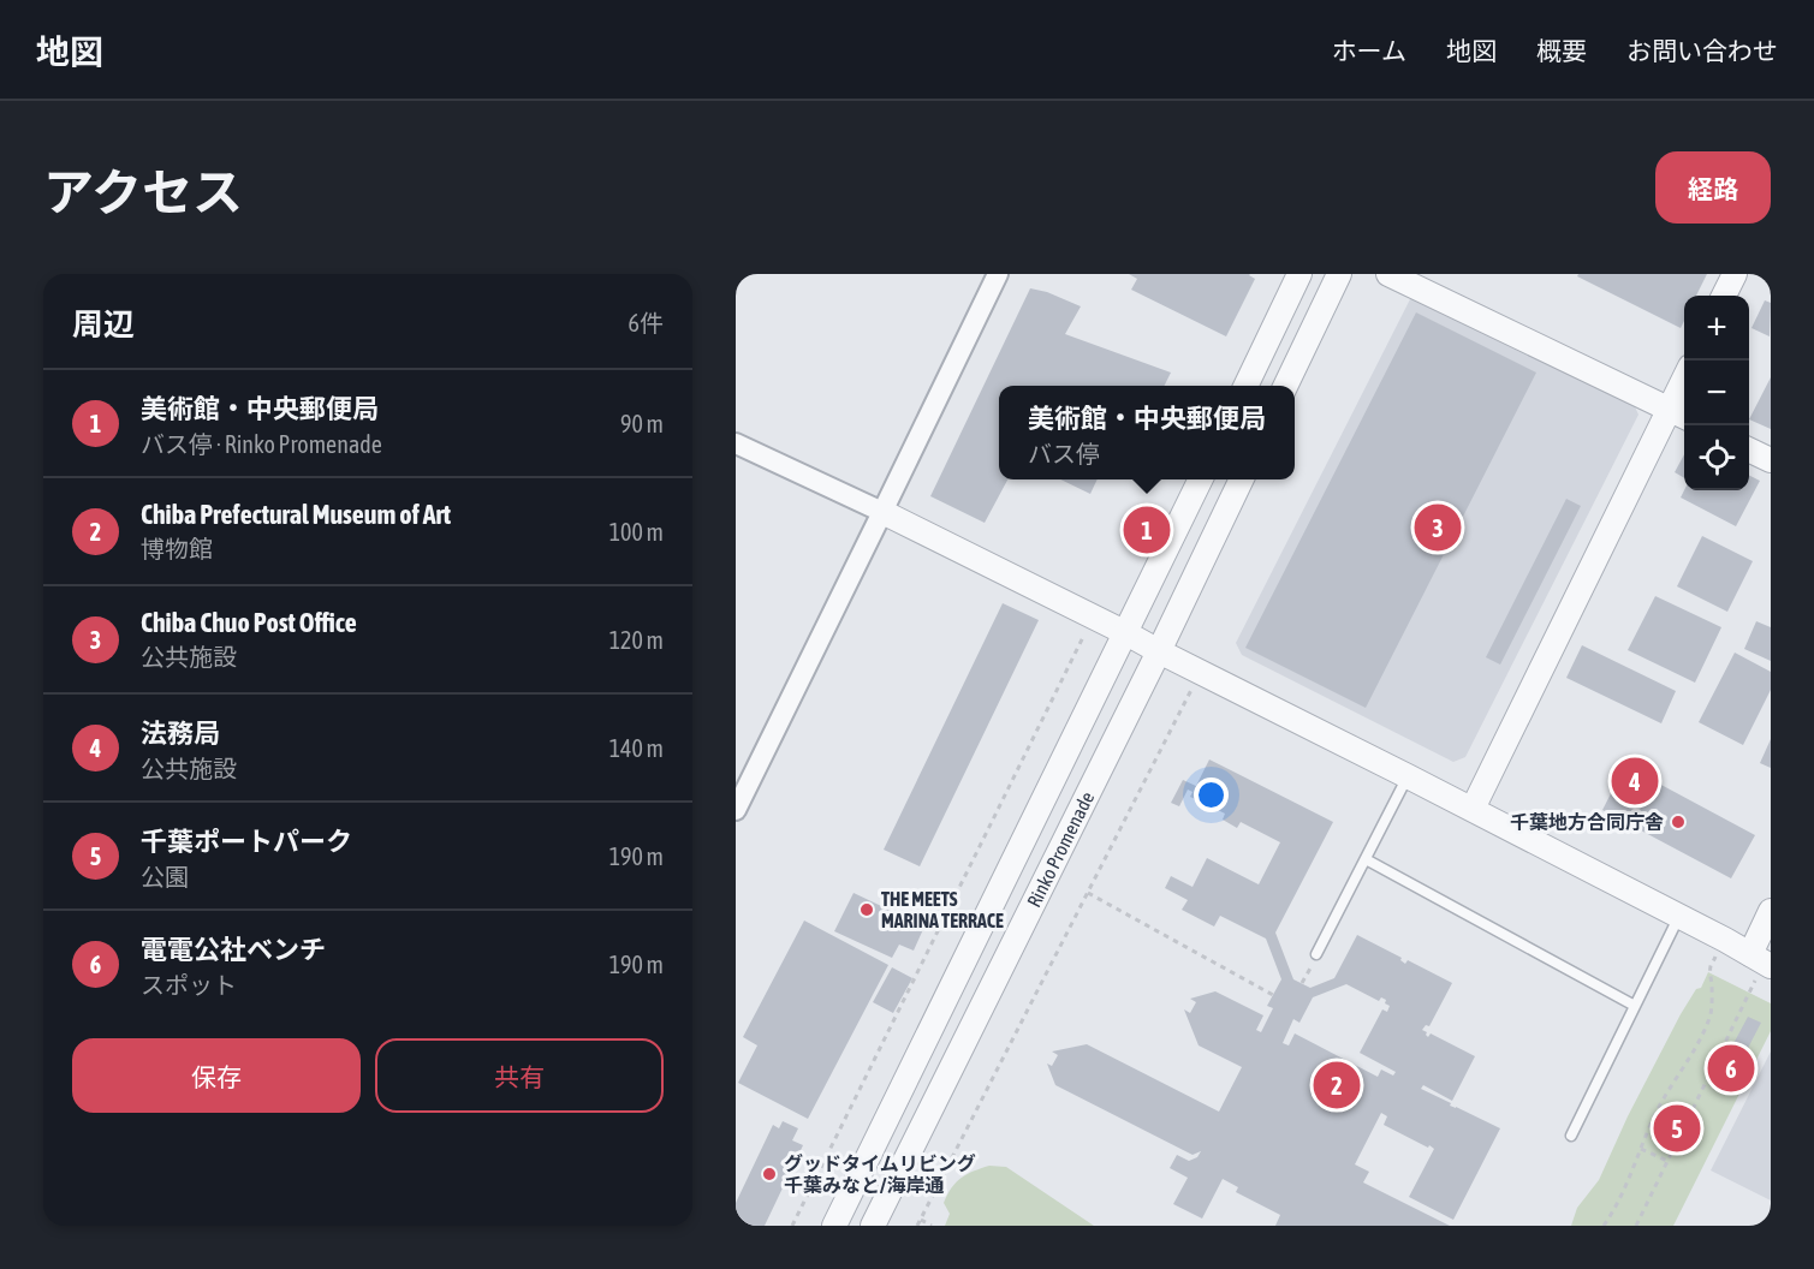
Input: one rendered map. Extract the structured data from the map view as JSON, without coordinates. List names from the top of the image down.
{
  "streets": {
    "street": ["Rinko Promenade"]
  },
  "places": ["千葉地方合同庁舎", "THE MEETS MARINA TERRACE", "グッドタイムリビング 千葉みなと/海岸通"],
  "page": {
    "header": "地図",
    "nav": [
      "ホーム",
      "地図",
      "概要",
      "お問い合わせ"
    ],
    "title": "アクセス",
    "buttons": [
      "経路",
      ["保存", "共有"]
    ],
    "heading": ["周辺", "6件"],
    "map_buttons": ["+", "−"],
    "list": [
      {
        "mark": "1",
        "name": "美術館・中央郵便局",
        "note": "バス停 · Rinko Promenade",
        "value": "90 m"
      },
      {
        "mark": "2",
        "name": "Chiba Prefectural Museum of Art",
        "note": "博物館",
        "value": "100 m"
      },
      {
        "mark": "3",
        "name": "Chiba Chuo Post Office",
        "note": "公共施設",
        "value": "120 m"
      },
      {
        "mark": "4",
        "name": "法務局",
        "note": "公共施設",
        "value": "140 m"
      },
      {
        "mark": "5",
        "name": "千葉ポートパーク",
        "note": "公園",
        "value": "190 m"
      },
      {
        "mark": "6",
        "name": "電電公社ベンチ",
        "note": "スポット",
        "value": "190 m"
      }
    ],
    "popup": ["美術館・中央郵便局", "バス停"],
    "pins": [
      "3",
      "1",
      "4",
      "6",
      "2",
      "5"
    ]
  }
}
